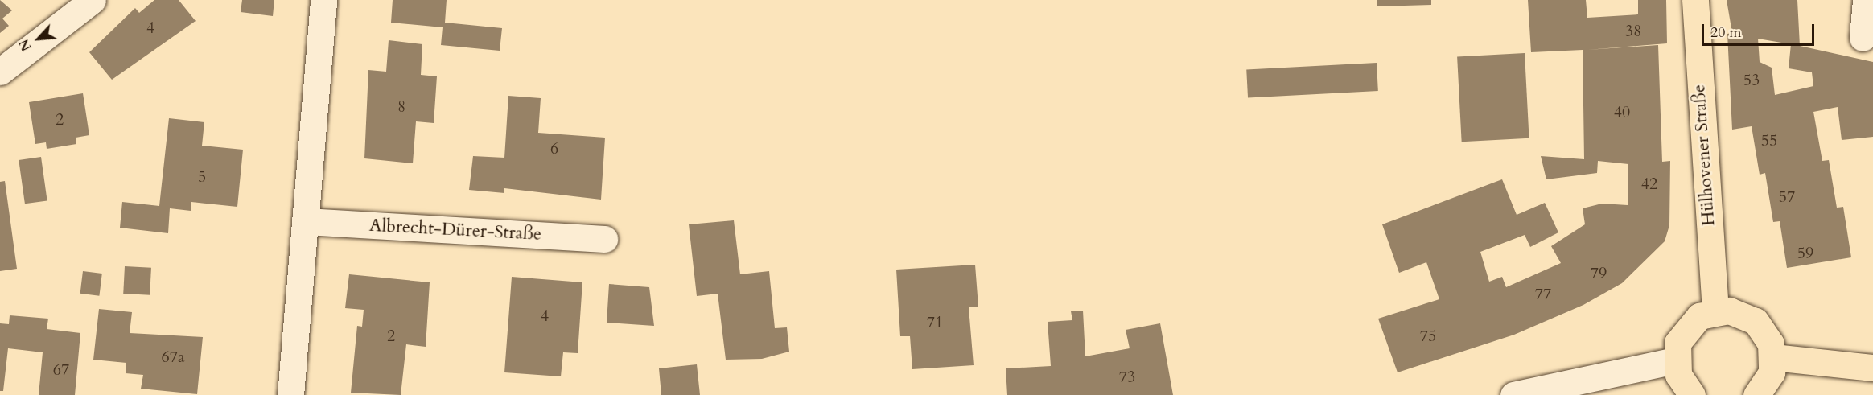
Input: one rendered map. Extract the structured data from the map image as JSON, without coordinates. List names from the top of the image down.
{
  "streets": {
    "main road": ["Hülhovener Straße"],
    "street": ["Albrecht-Dürer-Straße"]
  },
  "house_numbers": [
    "4",
    "38",
    "53",
    "8",
    "40",
    "2",
    "55",
    "6",
    "5",
    "42",
    "57",
    "59",
    "79",
    "77",
    "4",
    "71",
    "2",
    "75",
    "67a",
    "67",
    "73"
  ],
  "scale_bar": "20 m",
  "north": "bottom left"
}
